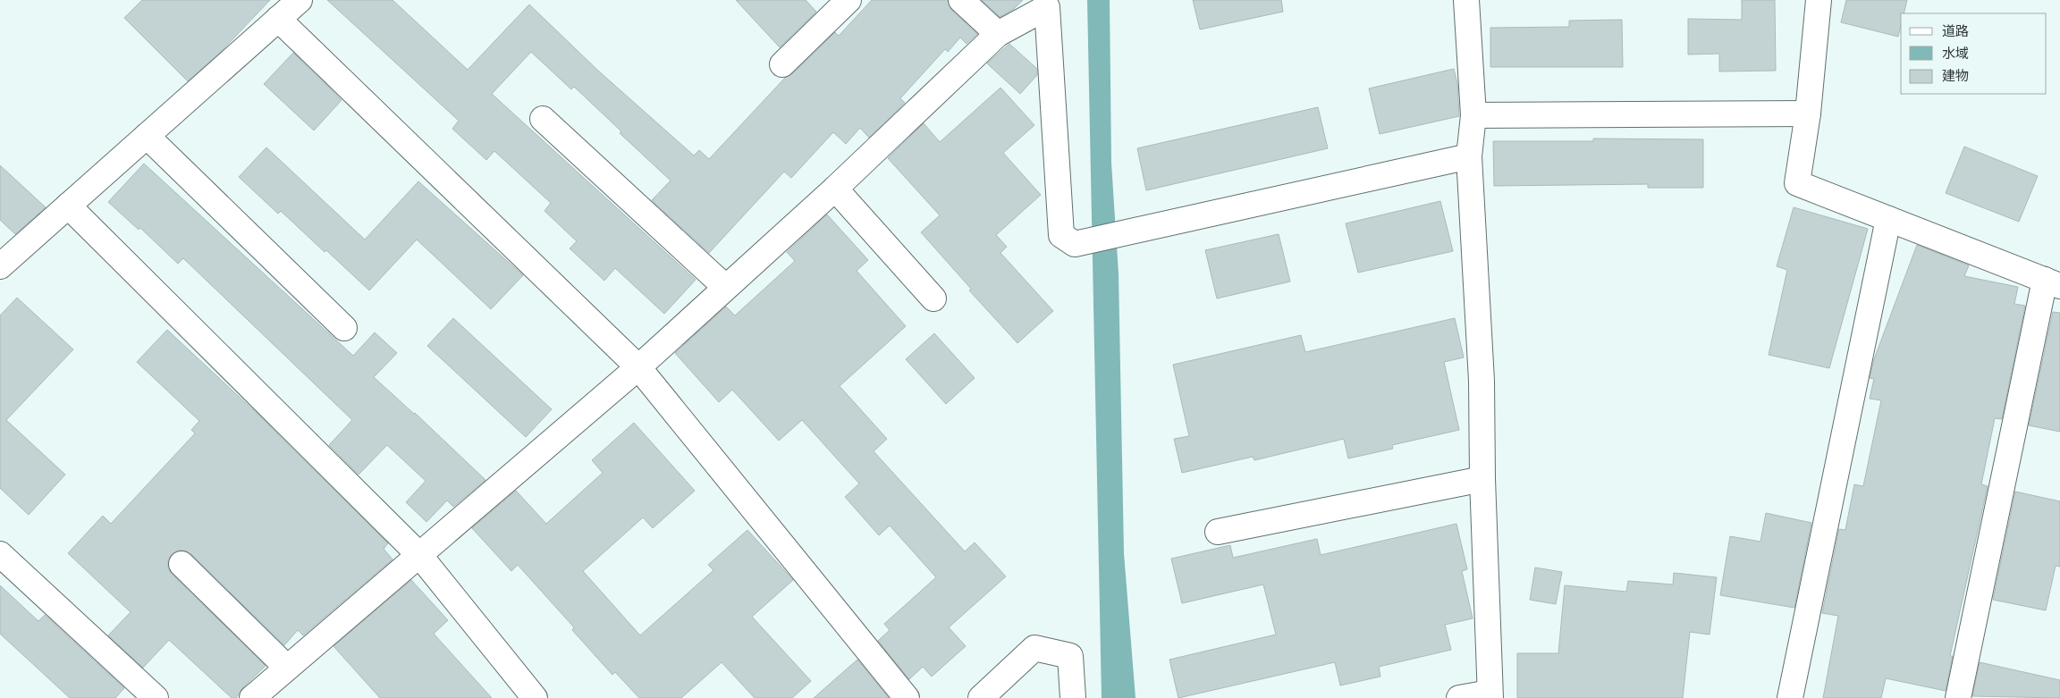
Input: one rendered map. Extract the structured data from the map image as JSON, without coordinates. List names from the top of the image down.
{
  "legend": ["道路", "水域", "建物"]
}
